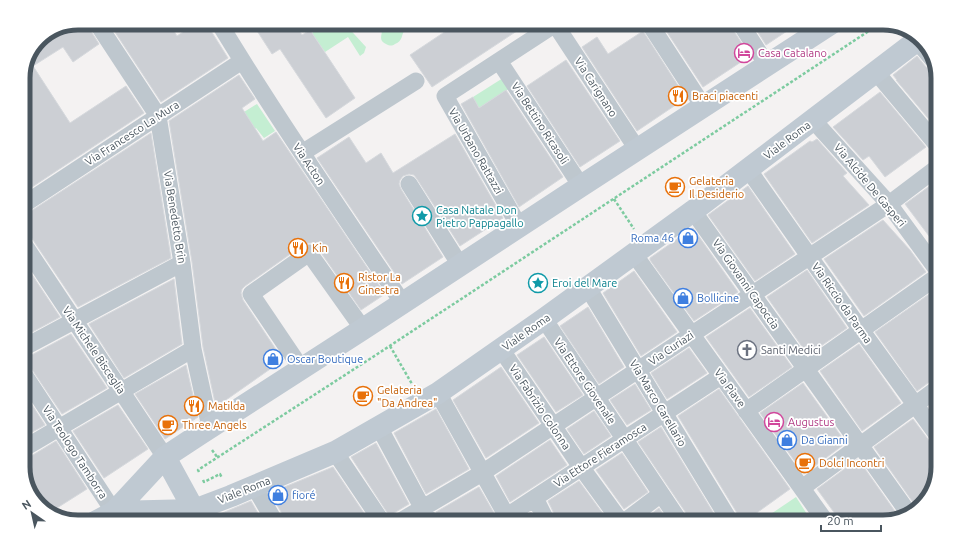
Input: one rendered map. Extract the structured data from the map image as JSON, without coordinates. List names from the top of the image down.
{
  "streets": {
    "street": [
      "Via Carignano",
      "Via Bettino Ricasoli",
      "Via Francesco La Mura",
      "Viale Roma",
      "Via Urbano Rattazzi",
      "Via Acton",
      "Via Alcide De Gasperi",
      "Via Benedetto Brin",
      "Via Giovanni Capoccia",
      "Via Riccio da Parma",
      "Via Curiazi",
      "Via Michele Bisceglia",
      "Via Ettore Giovenale",
      "Via Piave",
      "Via Marco Carellario",
      "Via Fabrizio Colonna",
      "Via Teologo Tamborra",
      "Via Ettore Fieramosca"
    ]
  },
  "crossings": [
    ["Via Bettino Ricasoli", "Via Urbano Rattazzi"],
    ["Via Francesco La Mura", "Via Acton"],
    ["Via Francesco La Mura", "Via Benedetto Brin"],
    ["Viale Roma", "Via Alcide De Gasperi"],
    ["Viale Roma", "Via Giovanni Capoccia"],
    ["Viale Roma", "Via Riccio da Parma"],
    ["Viale Roma", "Via Ettore Giovenale"],
    ["Viale Roma", "Via Piave"],
    ["Viale Roma", "Via Marco Carellario"],
    ["Viale Roma", "Via Fabrizio Colonna"],
    ["Via Alcide De Gasperi", "Via Curiazi"],
    ["Via Giovanni Capoccia", "Via Curiazi"],
    ["Via Riccio da Parma", "Via Curiazi"],
    ["Via Curiazi", "Via Ettore Giovenale"],
    ["Via Curiazi", "Via Piave"],
    ["Via Curiazi", "Via Marco Carellario"],
    ["Via Curiazi", "Via Fabrizio Colonna"],
    ["Via Ettore Giovenale", "Via Ettore Fieramosca"],
    ["Via Piave", "Via Ettore Fieramosca"],
    ["Via Marco Carellario", "Via Ettore Fieramosca"],
    ["Via Fabrizio Colonna", "Via Ettore Fieramosca"]
  ],
  "places": {
    "hotel": ["Casa Catalano", "Augustus"],
    "restaurant": [
      "Braci piacenti",
      "Kin",
      "Ristor La Ginestra",
      "Matilda"
    ],
    "cafe": [
      "Gelateria Il Desiderio",
      "Gelateria \"Da Andrea\"",
      "Three Angels",
      "Dolci Incontri"
    ],
    "place": ["Casa Natale Don Pietro Pappagallo", "Eroi del Mare"],
    "shop": [
      "Roma 46",
      "Bollicine",
      "Oscar Boutique",
      "Da Gianni",
      "fioré"
    ],
    "church": ["Santi Medici"]
  },
  "scale_bar": "20 m",
  "north": "top left"
}
